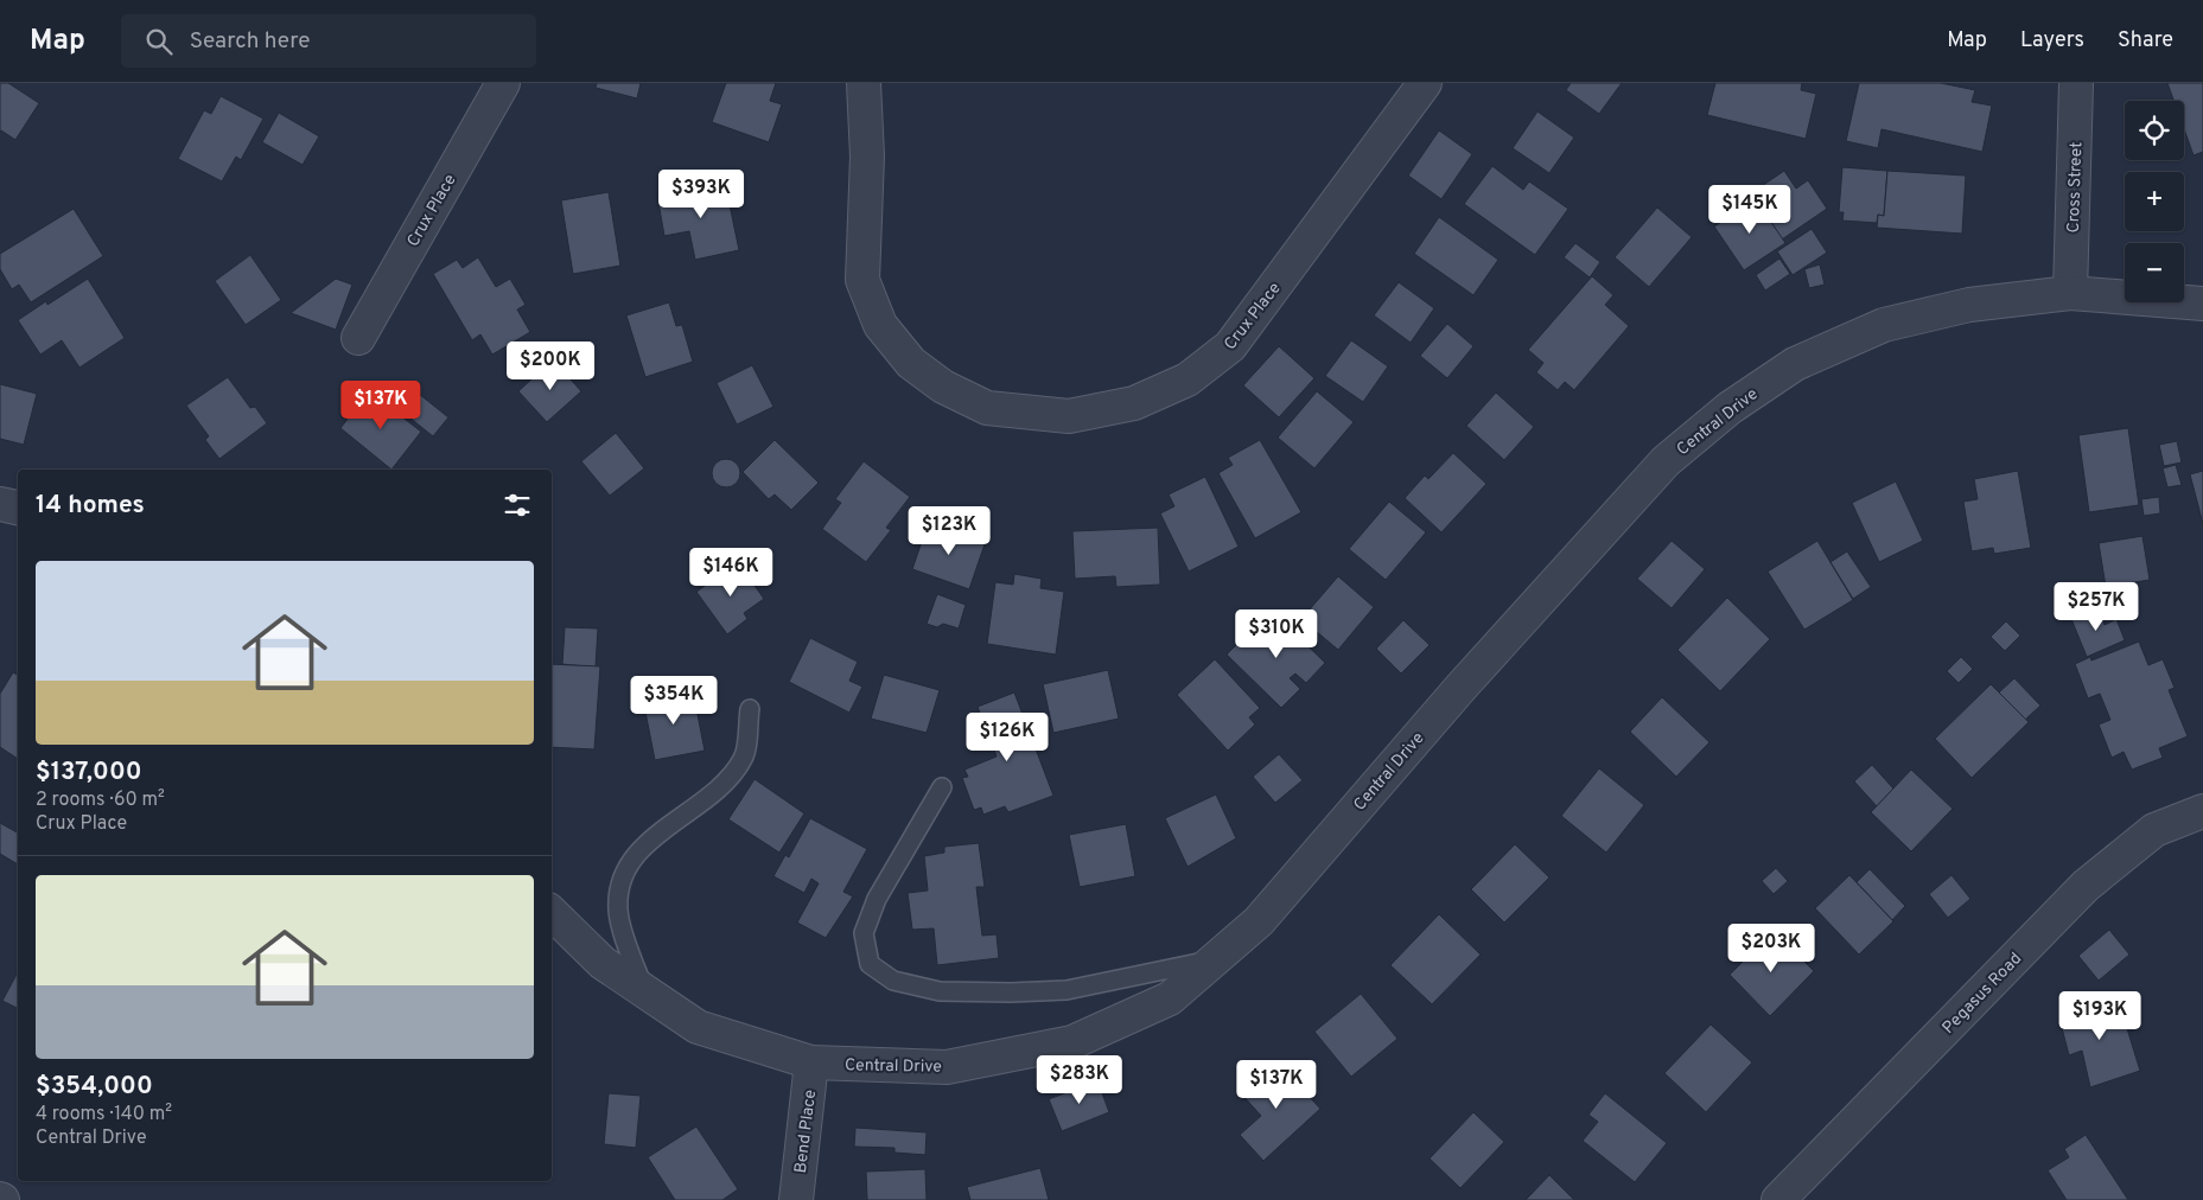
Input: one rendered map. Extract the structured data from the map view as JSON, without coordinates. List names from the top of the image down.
{
  "streets": {
    "street": [
      "Cross Street",
      "Crux Place",
      "Central Drive",
      "Pegasus Road",
      "Bend Place"
    ]
  },
  "crossings": [
    ["Cross Street", "Central Drive"],
    ["Central Drive", "Bend Place"]
  ],
  "page": {
    "header": "Map",
    "search": "Search here",
    "nav": ["Map", "Layers", "Share"],
    "map_buttons": ["+", "−"],
    "price": [
      "$393K",
      "$145K",
      "$200K",
      "$137K",
      "$123K",
      "$146K",
      "$257K",
      "$310K",
      "$354K",
      "$126K",
      "$203K",
      "$193K",
      "$283K",
      "$137K"
    ],
    "heading": "14 homes",
    "list": [
      {
        "name": "$137,000",
        "note": "2 rooms · 60 m² · Crux Place"
      },
      {
        "name": "$354,000",
        "note": "4 rooms · 140 m² · Central Drive"
      }
    ]
  }
}
